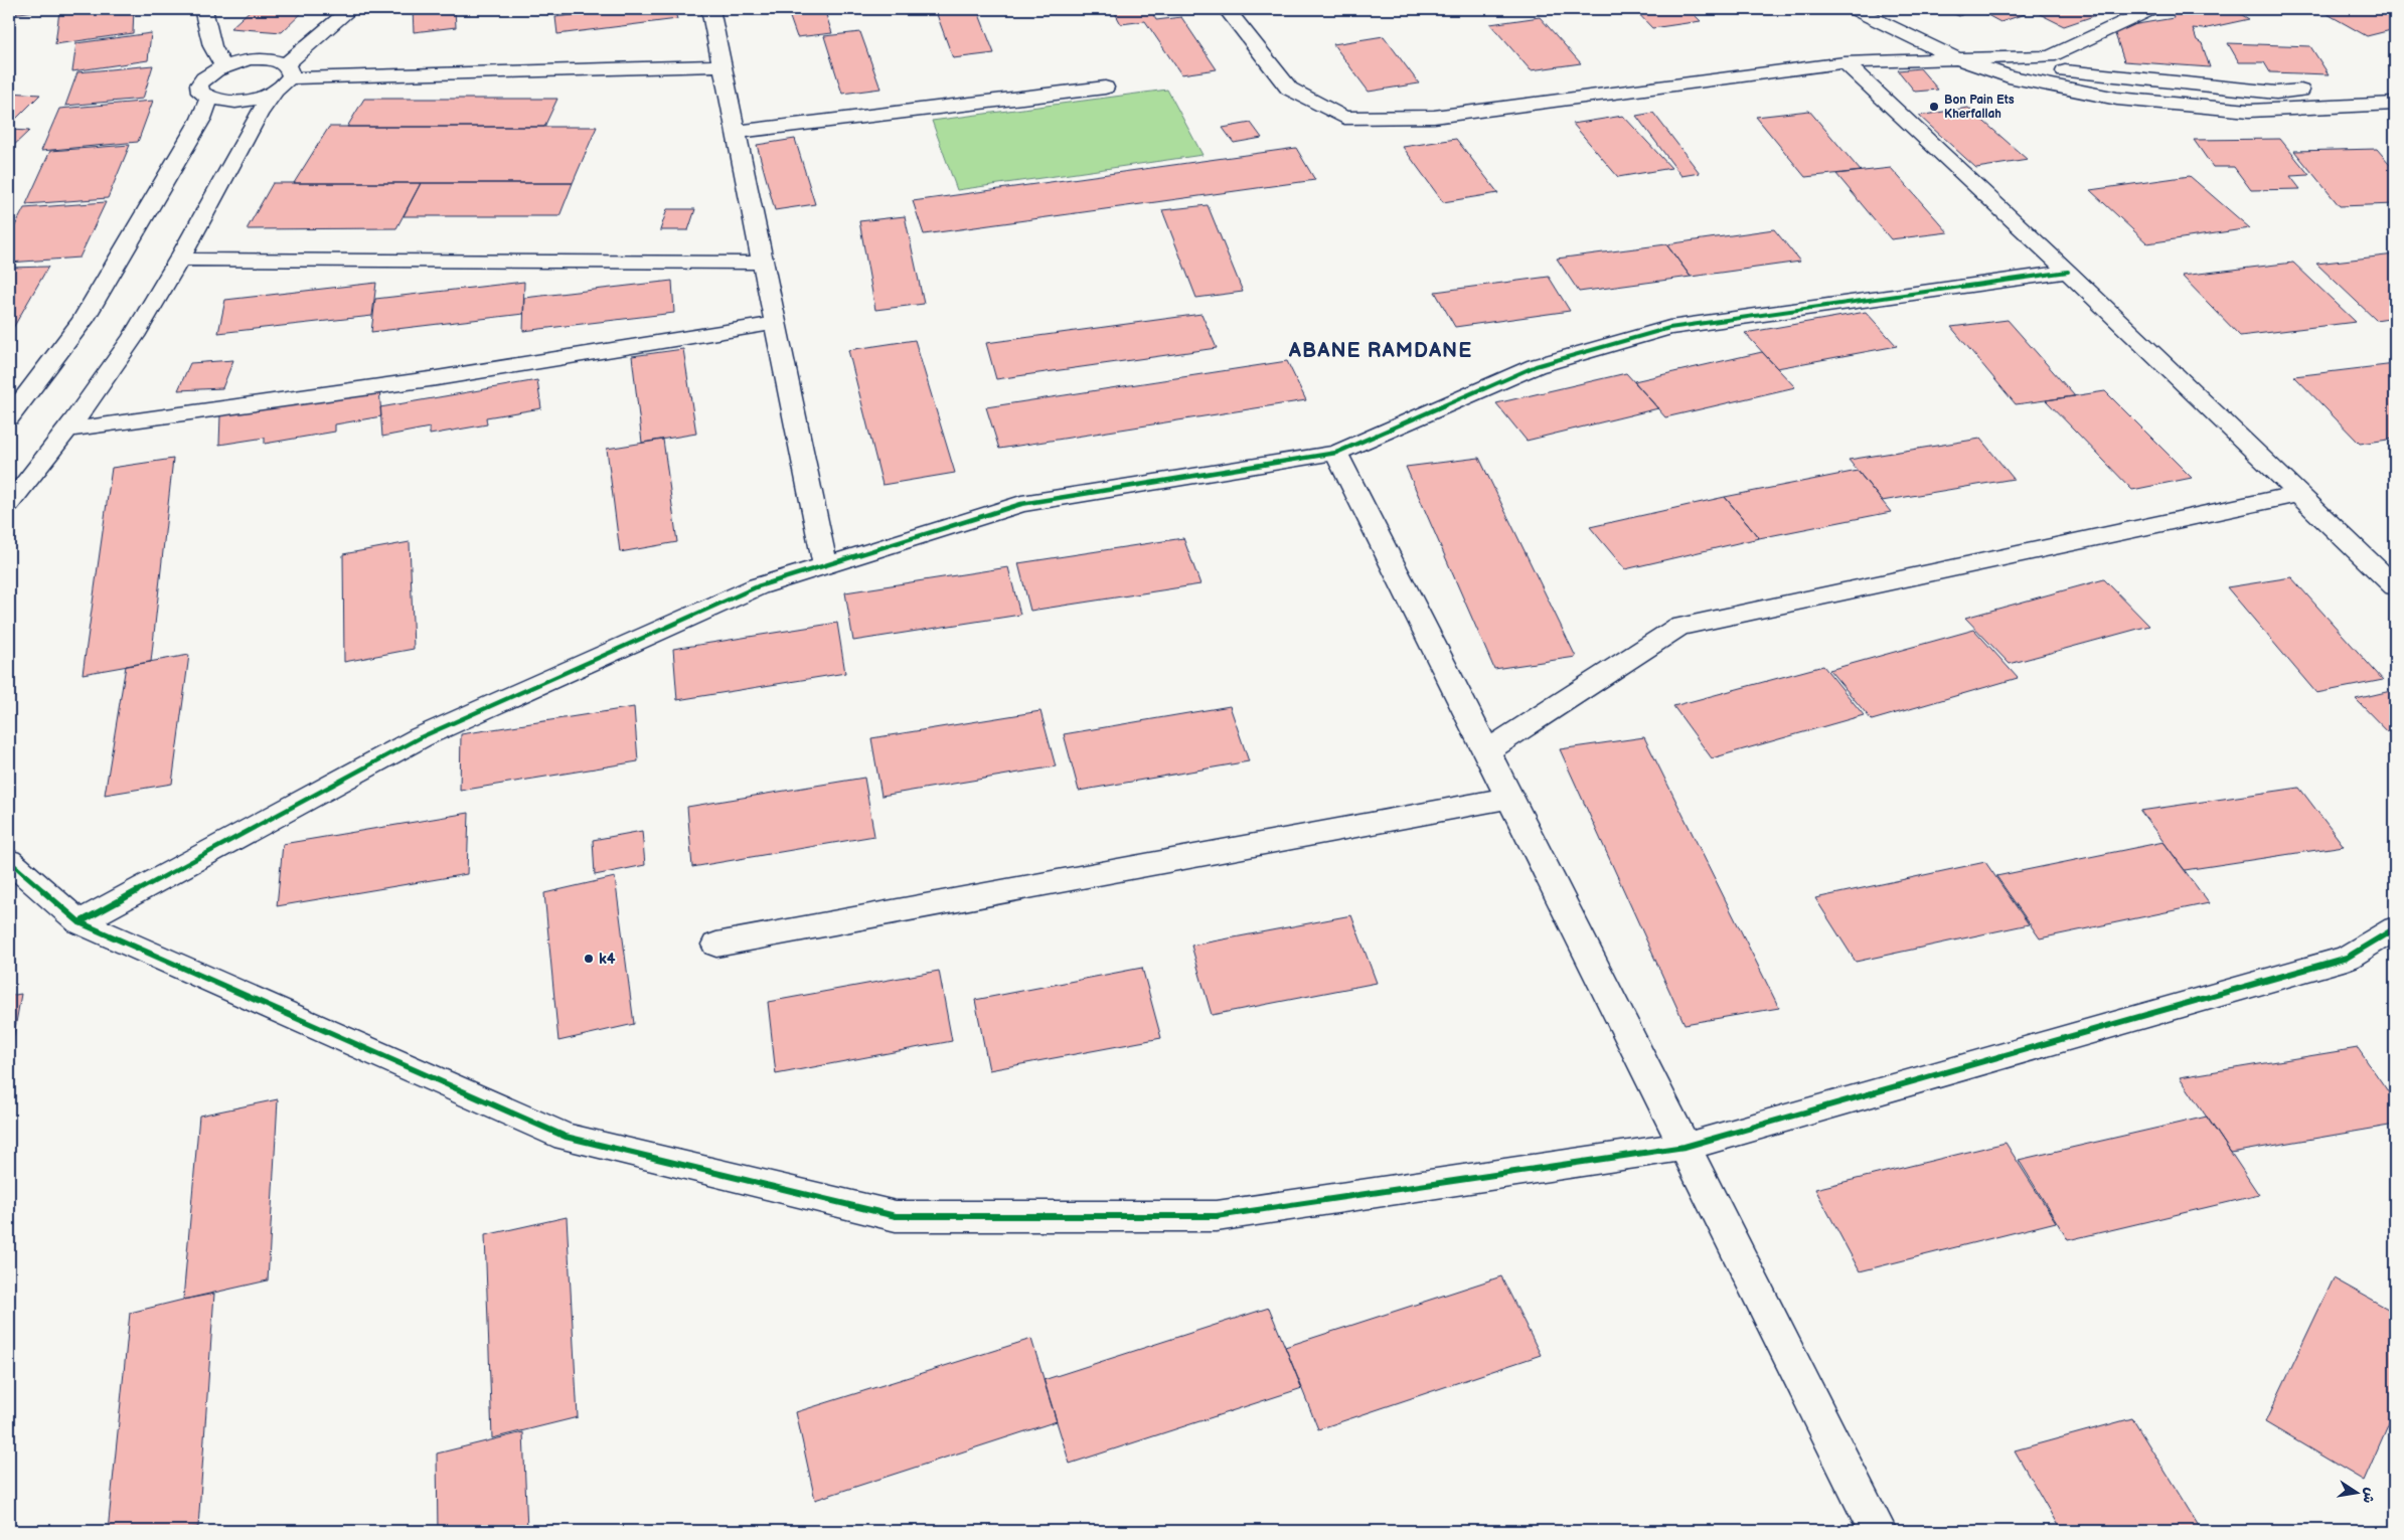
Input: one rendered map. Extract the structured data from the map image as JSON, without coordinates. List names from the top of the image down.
{
  "districts": ["ABANE RAMDANE"],
  "places": ["Bon Pain Ets Kherfallah", "k4"],
  "north": "right"
}
